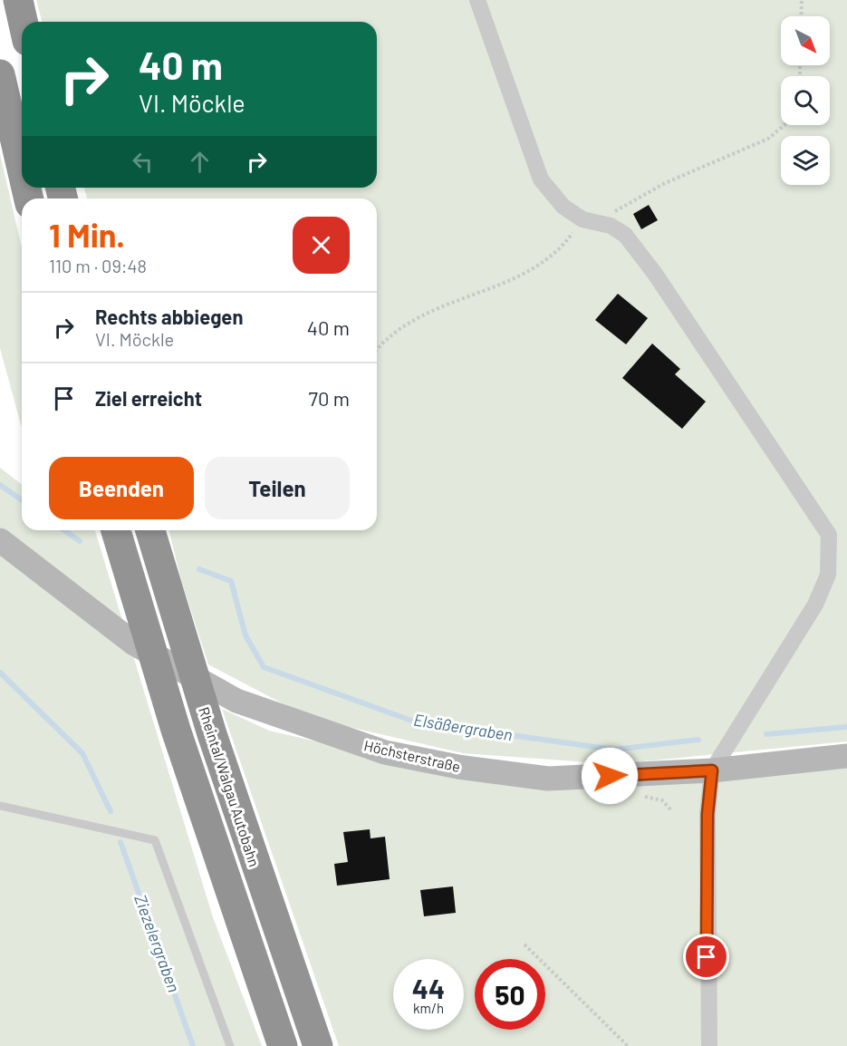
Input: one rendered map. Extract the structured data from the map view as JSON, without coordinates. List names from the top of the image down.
{
  "streets": {
    "highway": ["Rheintal/Walgau Autobahn"],
    "main road": ["Höchsterstraße"]
  },
  "water": ["Elsäßergraben", "Ziezelergraben"],
  "north": "bottom right",
  "page": {
    "turn": ["40 m", "VI. Möckle"],
    "heading": ["1 Min.", "110 m · 09:48"],
    "list": [
      {
        "name": "Rechts abbiegen",
        "note": "VI. Möckle",
        "value": "40 m"
      },
      {
        "name": "Ziel erreicht",
        "value": "70 m"
      }
    ],
    "buttons": ["Beenden", "Teilen"],
    "speed": "44 km/h",
    "limit": "50"
  }
}
